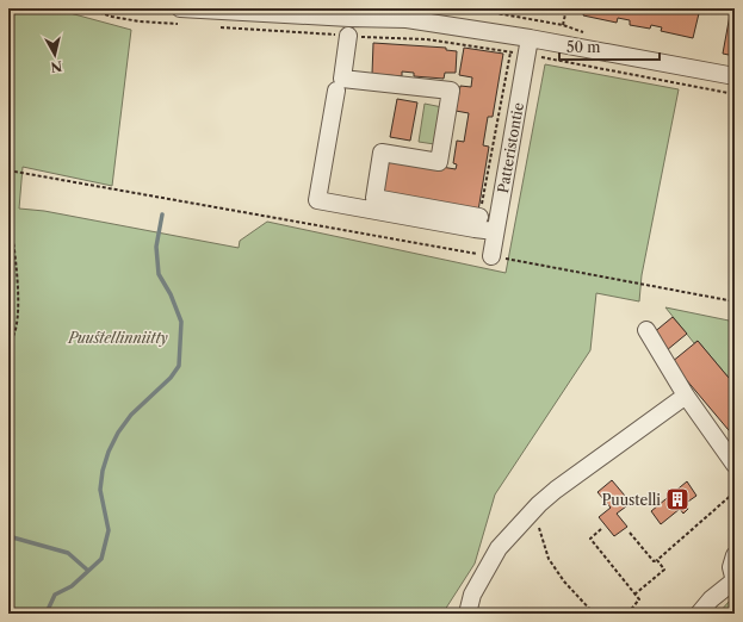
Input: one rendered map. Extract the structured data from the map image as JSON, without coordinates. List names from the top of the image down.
{
  "streets": {
    "street": ["Patteristontie"]
  },
  "parks": ["Puustellinniitty"],
  "places": {
    "building": ["Puustelli"]
  },
  "scale_bar": "50 m",
  "north": "bottom"
}
